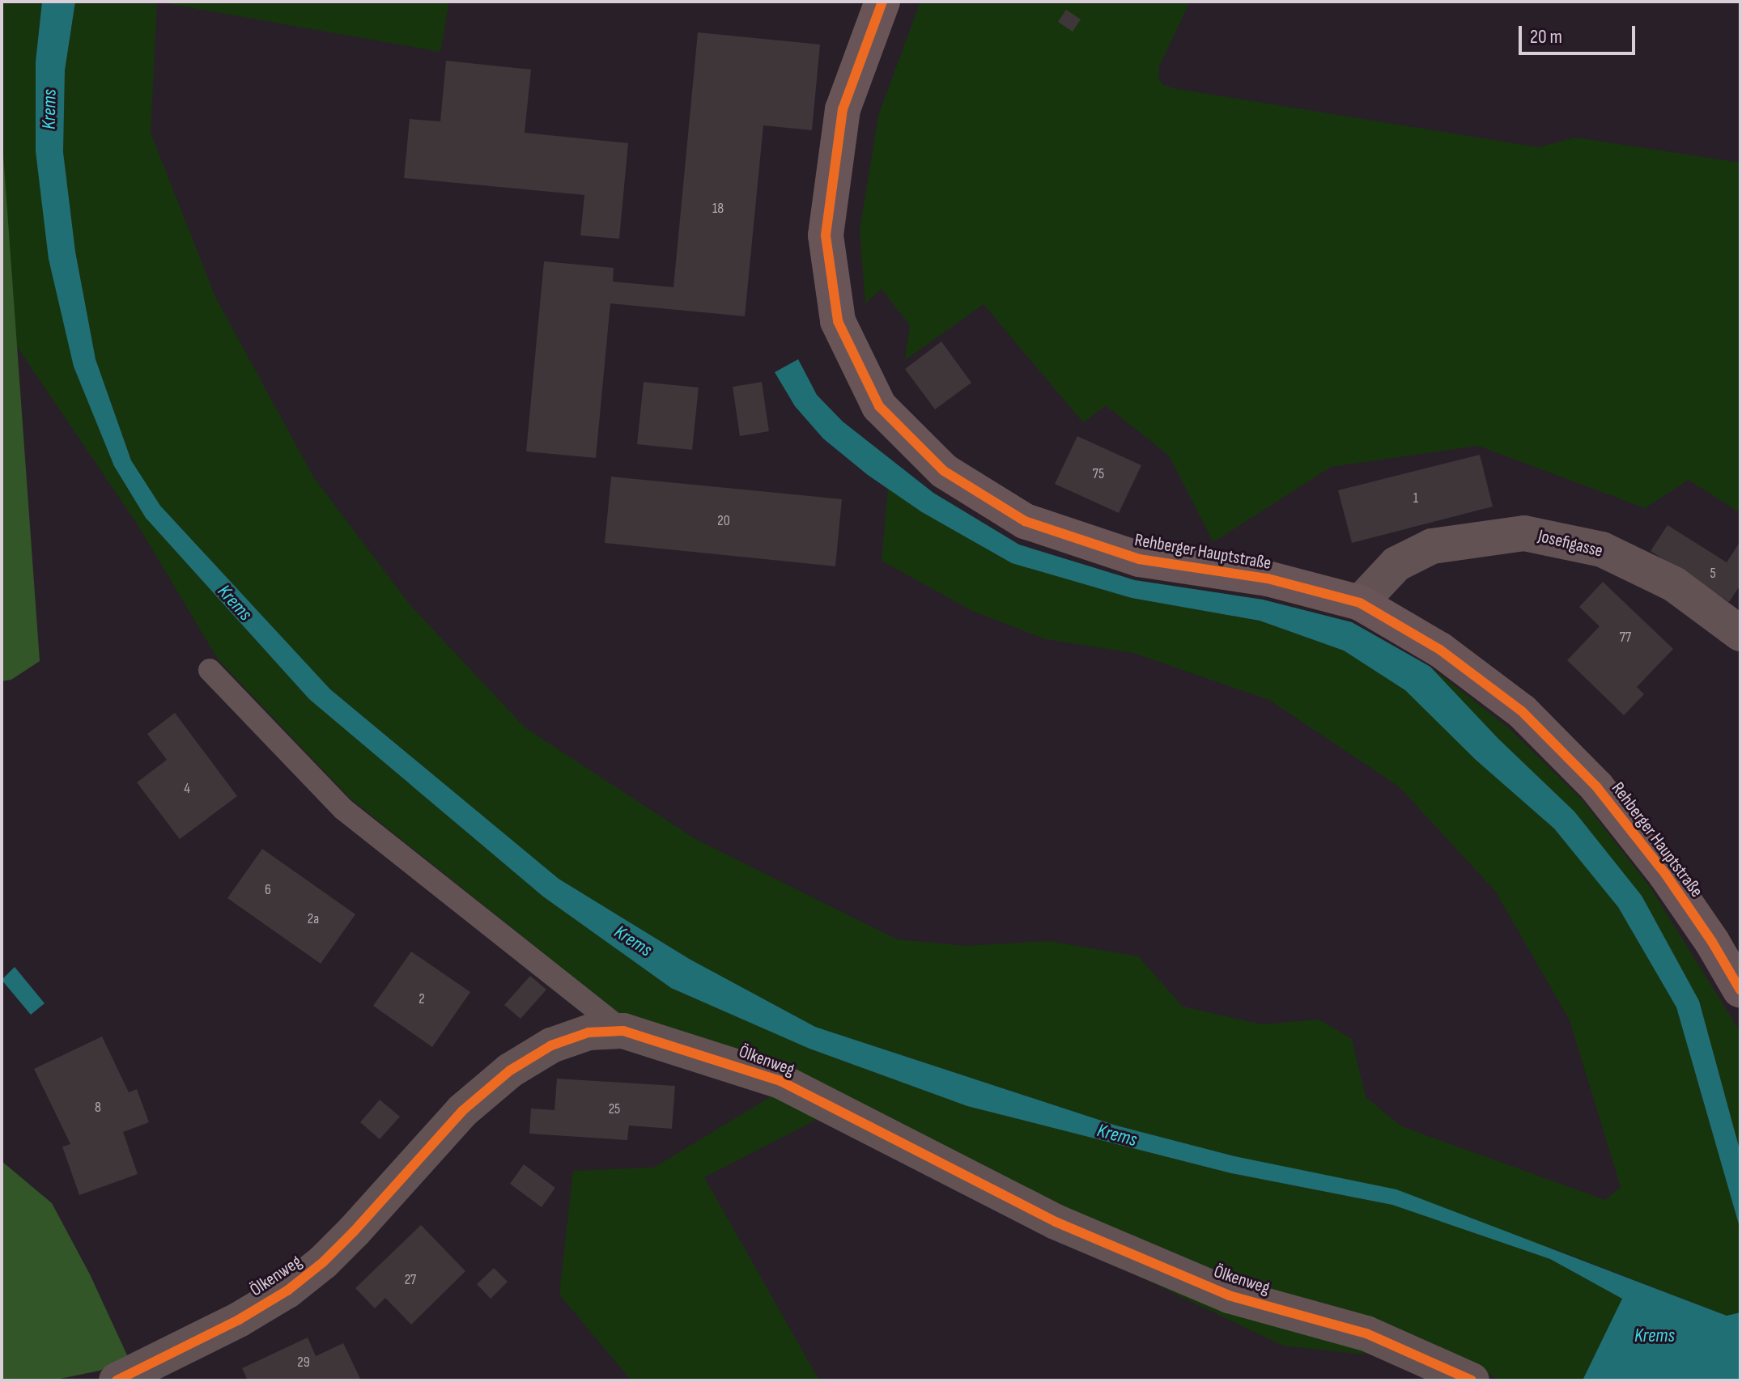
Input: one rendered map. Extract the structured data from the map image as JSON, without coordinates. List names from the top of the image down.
{
  "streets": {
    "main road": ["Rehberger Hauptstraße"],
    "street": ["Josefigasse", "Ölkenweg"]
  },
  "crossings": [
    ["Josefigasse", "Rehberger Hauptstraße"]
  ],
  "water": ["Krems"],
  "house_numbers": [
    "18",
    "75",
    "1",
    "20",
    "5",
    "77",
    "4",
    "6",
    "2a",
    "2",
    "8",
    "25",
    "27",
    "29"
  ],
  "scale_bar": "20 m"
}
